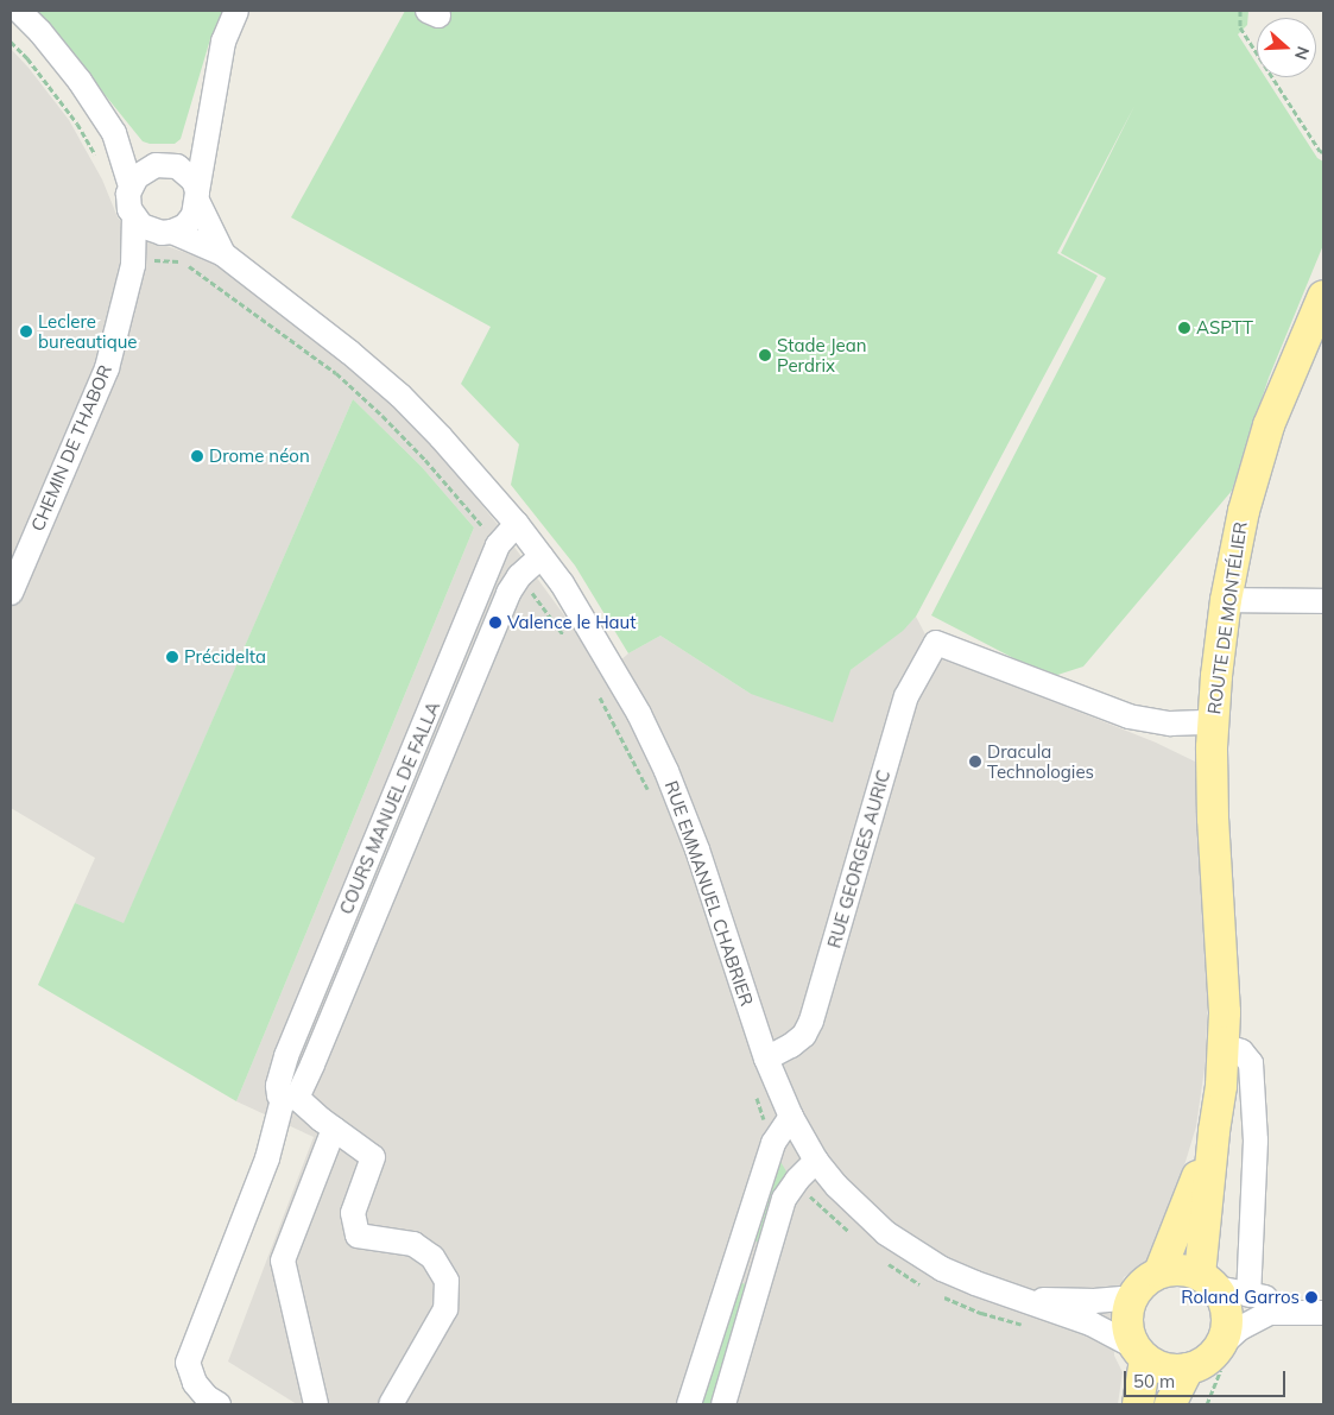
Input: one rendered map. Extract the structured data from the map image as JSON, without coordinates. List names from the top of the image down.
{
  "streets": {
    "main road": ["ROUTE DE MONTÉLIER"],
    "street": [
      "CHEMIN DE THABOR",
      "COURS MANUEL DE FALLA",
      "RUE GEORGES AURIC",
      "RUE EMMANUEL CHABRIER"
    ]
  },
  "crossings": [
    ["CHEMIN DE THABOR", "RUE EMMANUEL CHABRIER"],
    ["ROUTE DE MONTÉLIER", "RUE GEORGES AURIC"],
    ["ROUTE DE MONTÉLIER", "RUE EMMANUEL CHABRIER"],
    ["COURS MANUEL DE FALLA", "RUE EMMANUEL CHABRIER"],
    ["RUE GEORGES AURIC", "RUE EMMANUEL CHABRIER"]
  ],
  "places": [
    "ASPTT",
    "Leclere bureautique",
    "Stade Jean Perdrix",
    "Drome néon",
    "Valence le Haut",
    "Précidelta",
    "Dracula Technologies",
    "Roland Garros"
  ],
  "scale_bar": "50 m",
  "north": "right"
}
